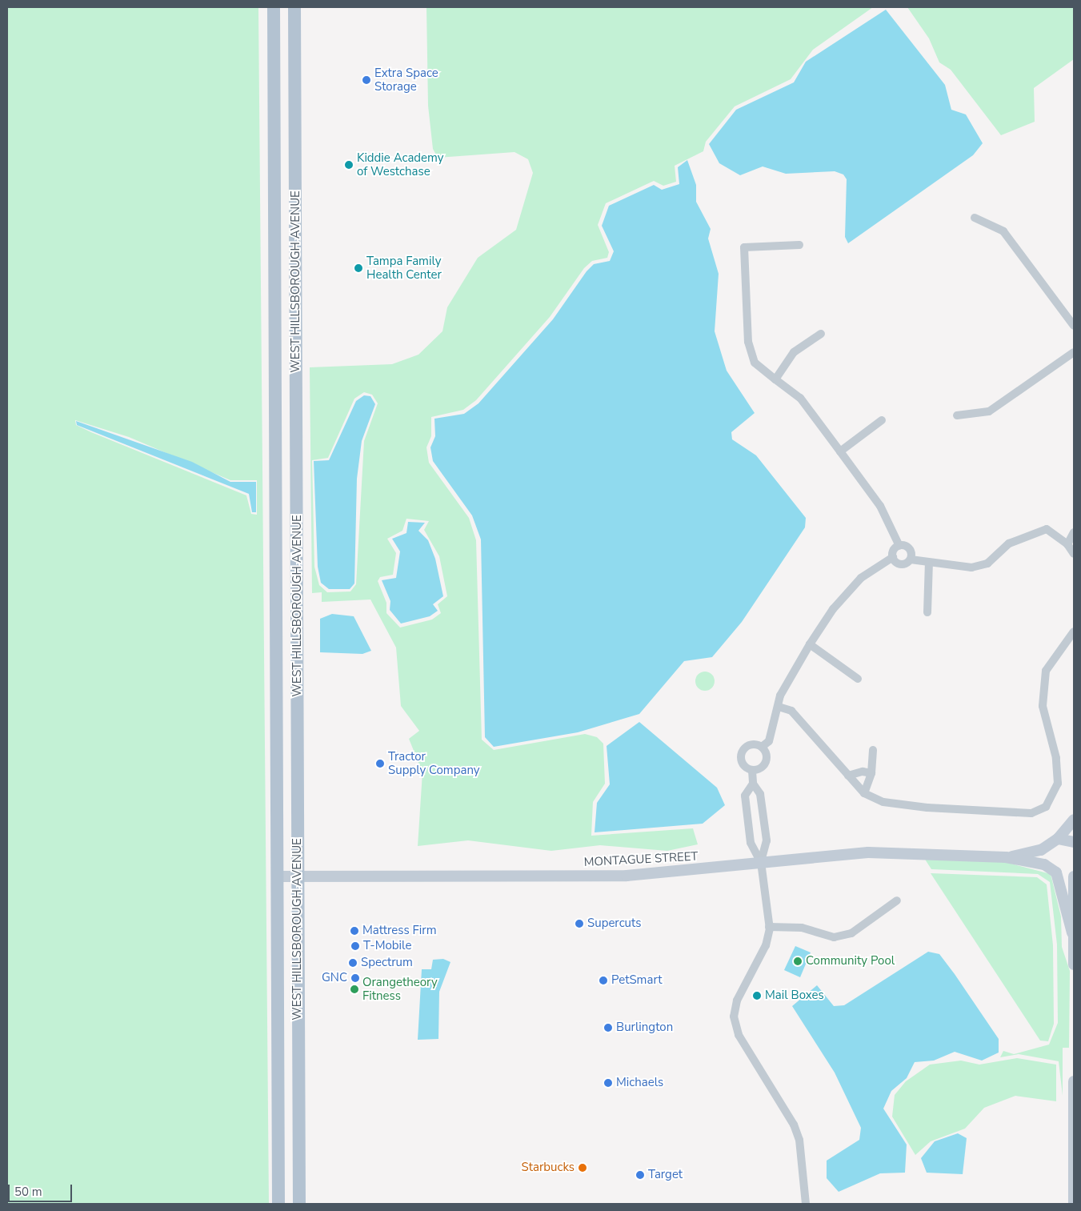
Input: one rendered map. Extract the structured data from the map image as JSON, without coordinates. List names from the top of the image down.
{
  "streets": {
    "main road": ["WEST HILLSBOROUGH AVENUE"],
    "street": ["MONTAGUE STREET"]
  },
  "crossings": [
    ["WEST HILLSBOROUGH AVENUE", "MONTAGUE STREET"]
  ],
  "places": [
    "Extra Space Storage",
    "Kiddie Academy of Westchase",
    "Tampa Family Health Center",
    "Tractor Supply Company",
    "Supercuts",
    "Mattress Firm",
    "T-Mobile",
    "Community Pool",
    "Spectrum",
    "GNC",
    "PetSmart",
    "Orangetheory Fitness",
    "Mail Boxes",
    "Burlington",
    "Michaels",
    "Starbucks",
    "Target"
  ],
  "scale_bar": "50 m"
}
